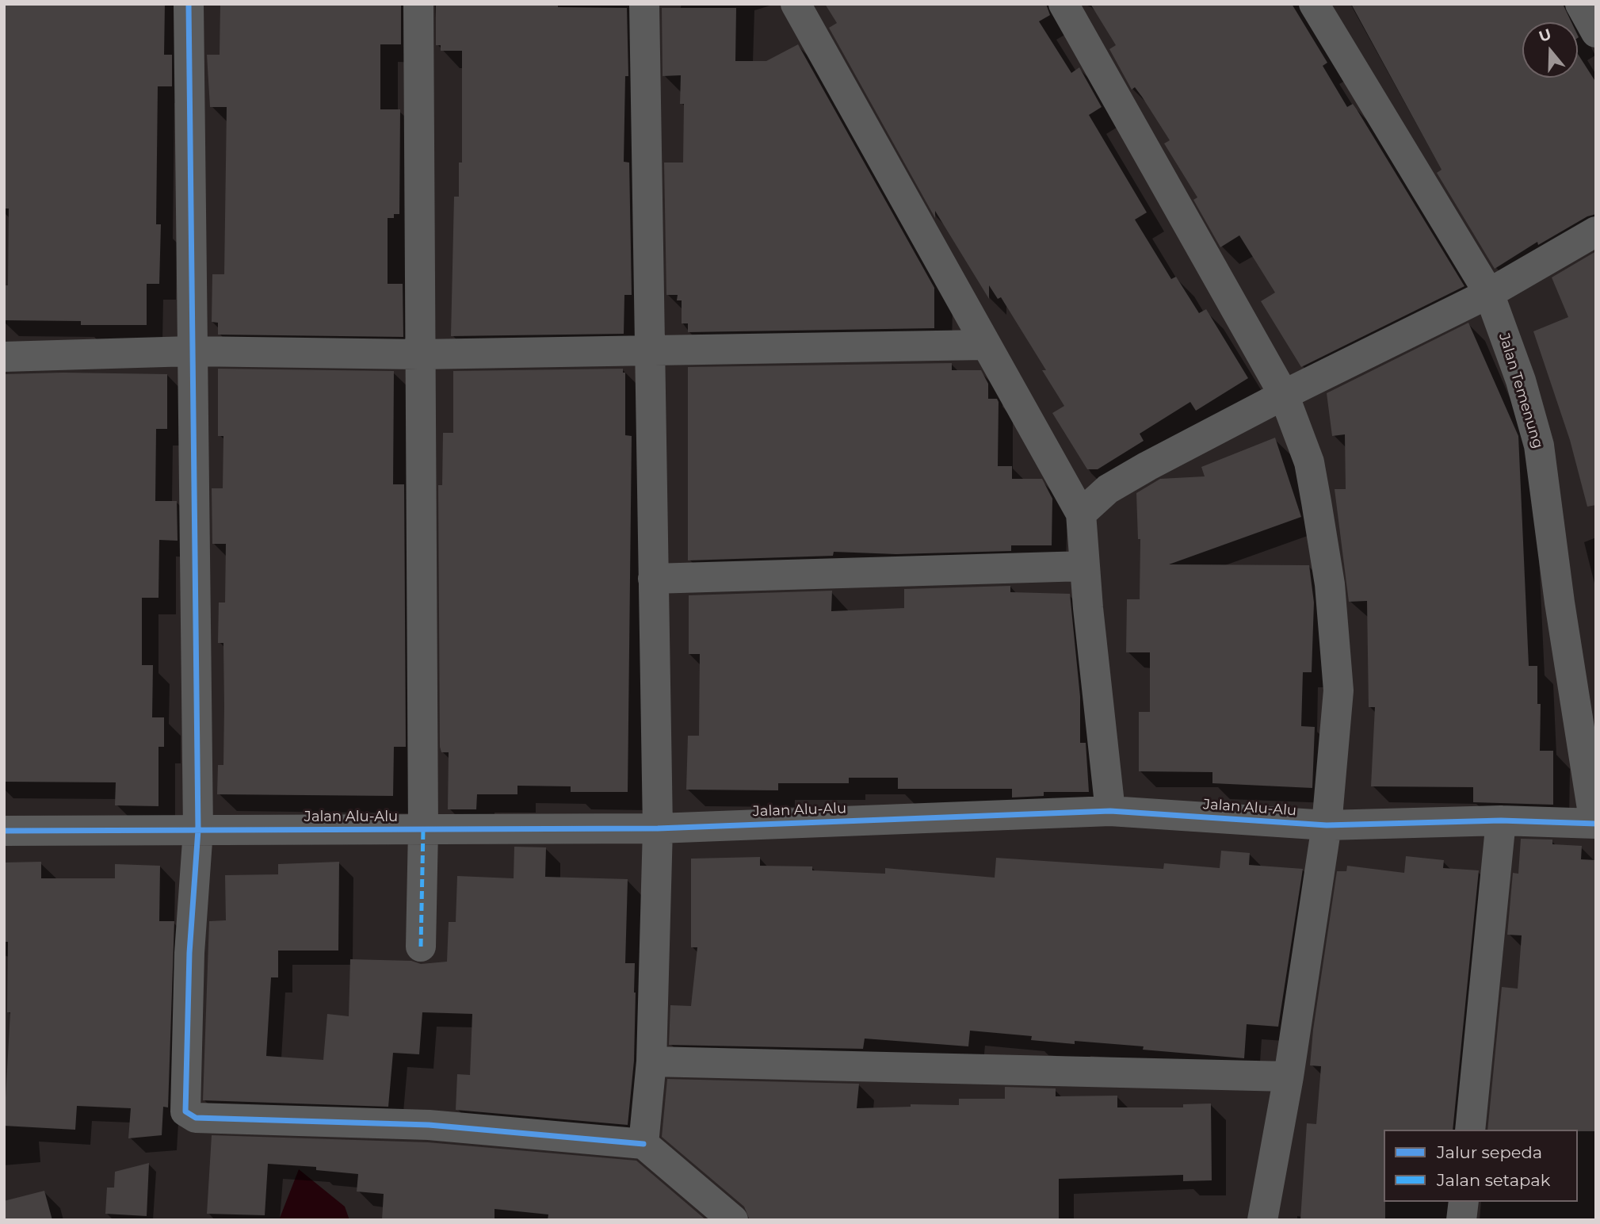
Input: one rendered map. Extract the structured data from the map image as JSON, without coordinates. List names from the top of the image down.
{
  "streets": {
    "street": ["Jalan Temenung", "Jalan Alu-Alu"]
  },
  "crossings": [
    ["Jalan Temenung", "Jalan Alu-Alu"]
  ],
  "legend": ["Jalur sepeda", "Jalan setapak"],
  "north": "top"
}
